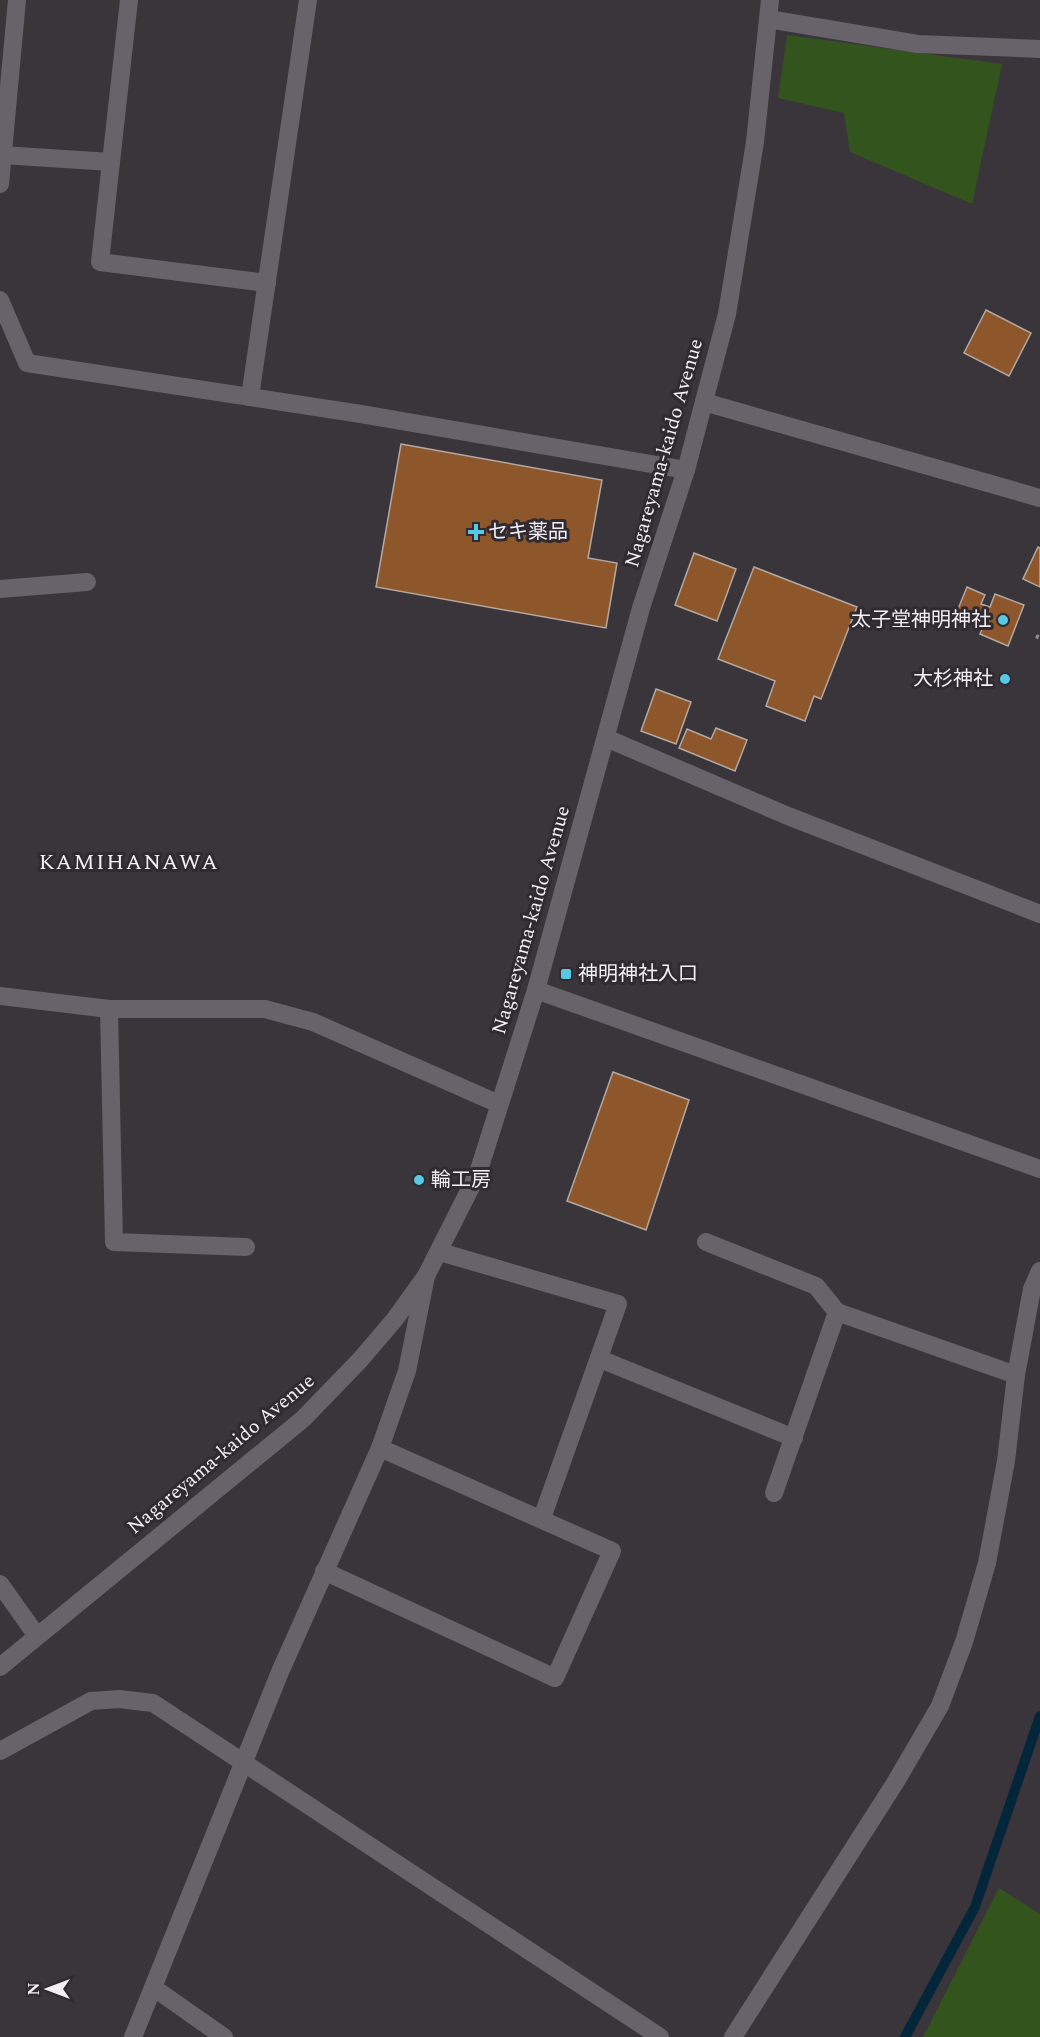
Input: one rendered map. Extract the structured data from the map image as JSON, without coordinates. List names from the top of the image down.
{
  "streets": {
    "street": ["Nagareyama-kaido Avenue"]
  },
  "districts": ["KAMIHANAWA"],
  "places": {
    "health": ["セキ薬品"],
    "other": ["太子堂神明神社", "大杉神社", "輪工房"],
    "transit": ["神明神社入口"]
  },
  "north": "left"
}
